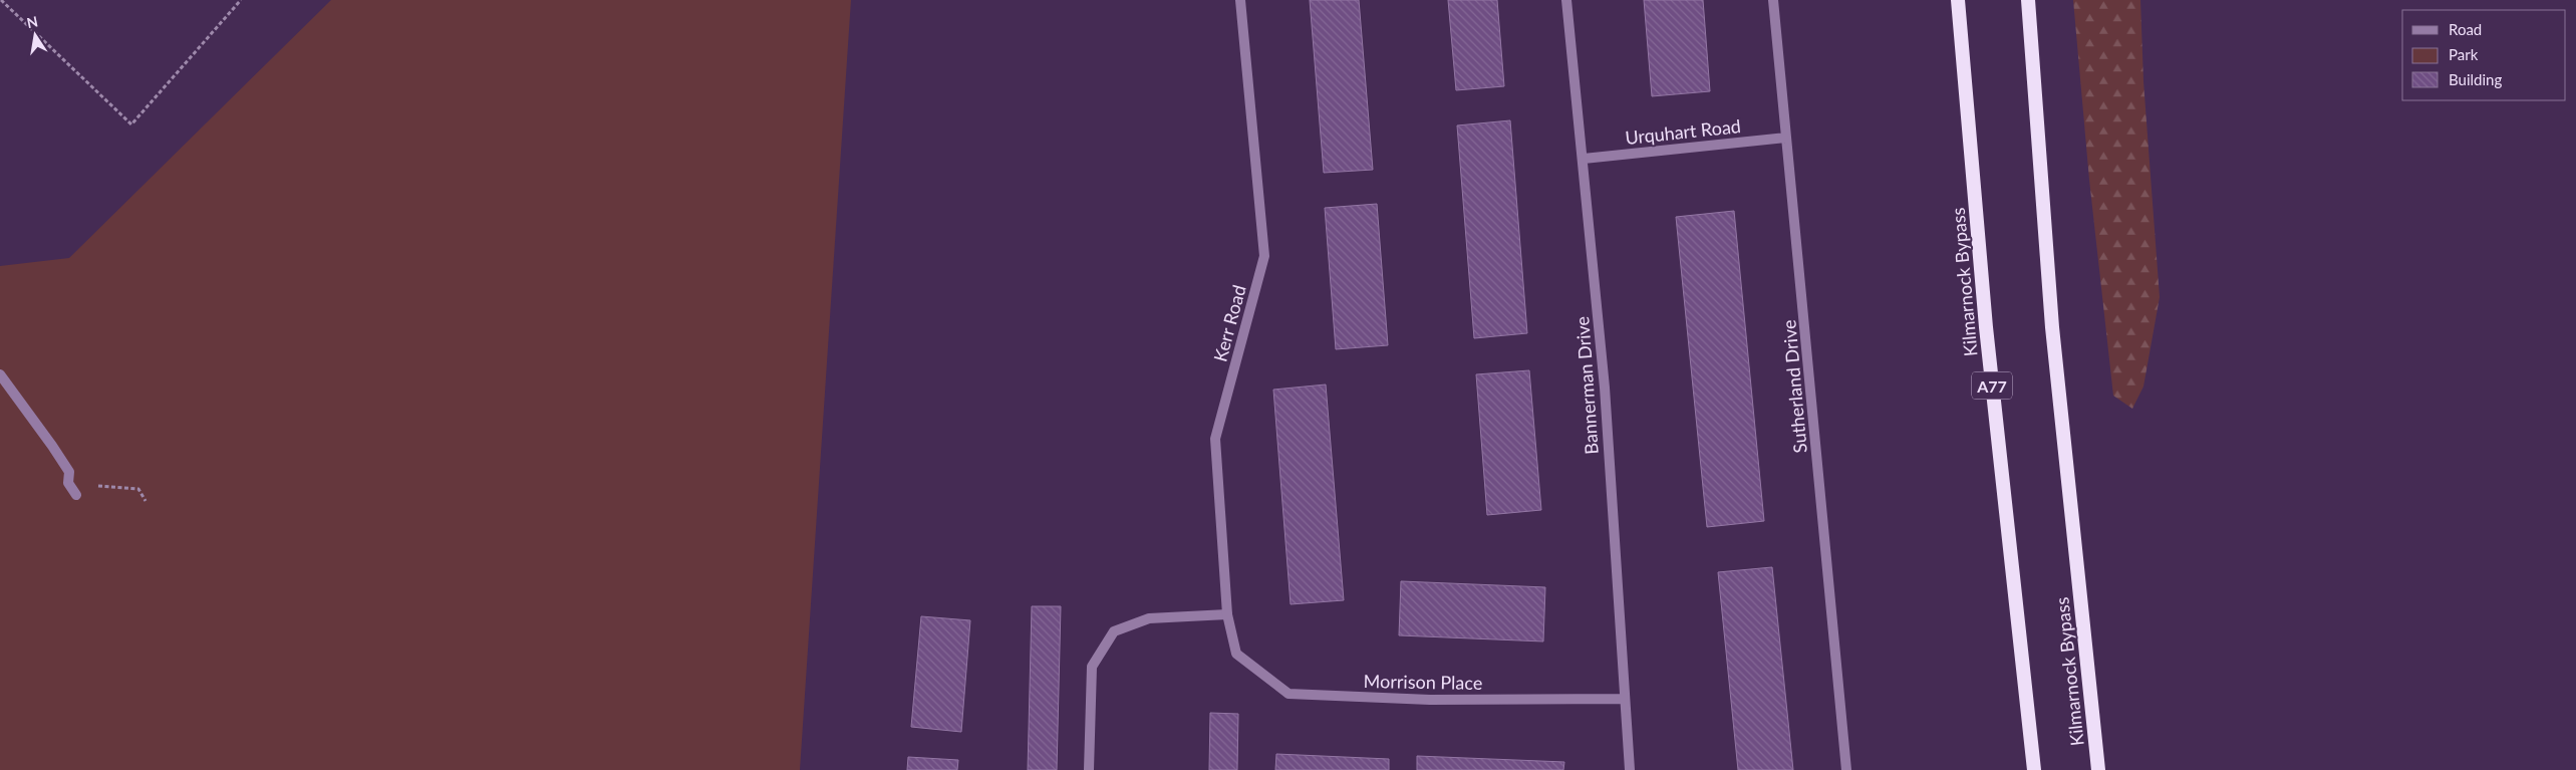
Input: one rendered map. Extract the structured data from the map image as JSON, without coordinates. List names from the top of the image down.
{
  "streets": {
    "highway": ["Kilmarnock Bypass", "A77"],
    "street": [
      "Urquhart Road",
      "Kerr Road",
      "Bannerman Drive",
      "Sutherland Drive",
      "Morrison Place"
    ]
  },
  "crossings": [
    ["Urquhart Road", "Bannerman Drive"],
    ["Urquhart Road", "Sutherland Drive"],
    ["Kerr Road", "Morrison Place"],
    ["Bannerman Drive", "Morrison Place"]
  ],
  "legend": ["Road", "Park", "Building"],
  "north": "top"
}
